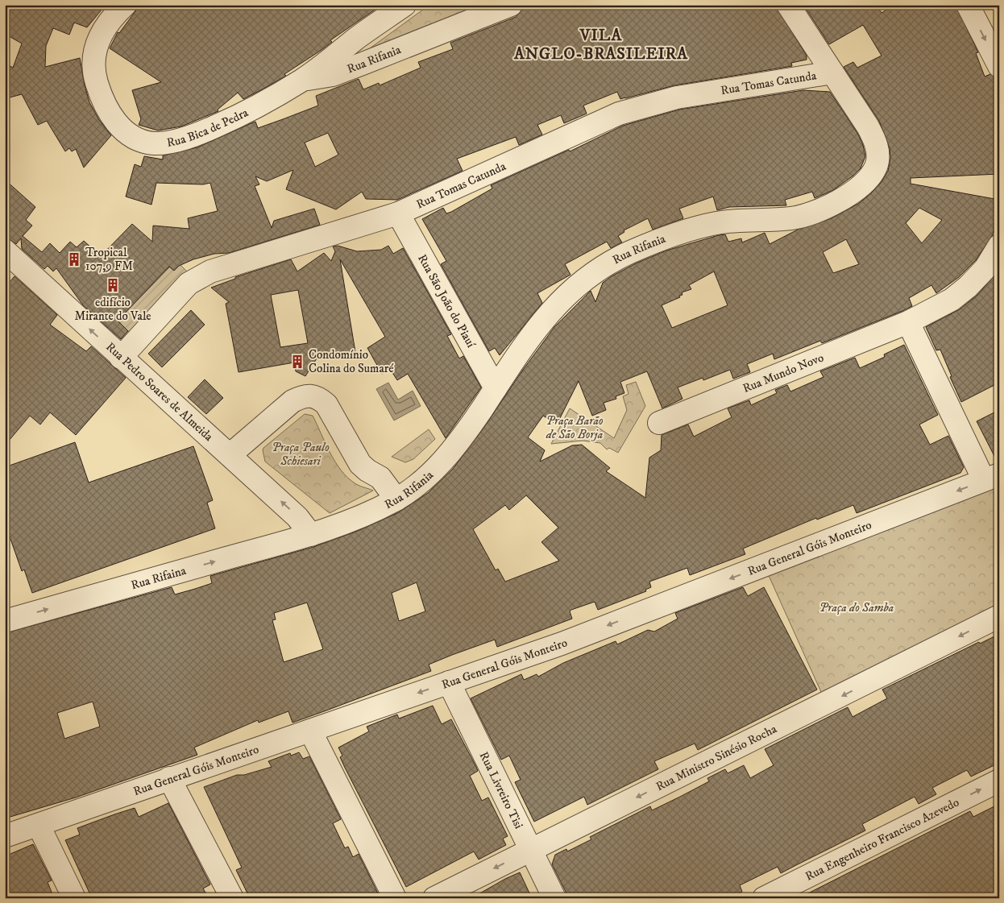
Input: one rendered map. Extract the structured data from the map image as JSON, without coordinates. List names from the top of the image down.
{
  "streets": {
    "street": [
      "Rua Rifania",
      "Rua Tomas Catunda",
      "Rua Bica de Pedra",
      "Rua São João do Piauí",
      "Rua Mundo Novo",
      "Rua Pedro Soares de Almeida",
      "Rua General Góis Monteiro",
      "Rua Rifaina",
      "Rua Ministro Sinésio Rocha",
      "Rua Livreiro Tisi",
      "Rua Engenheiro Francisco Azevedo"
    ]
  },
  "crossings": [
    ["Rua Rifania", "Rua Tomas Catunda"],
    ["Rua Rifania", "Rua Bica de Pedra"],
    ["Rua Rifania", "Rua São João do Piauí"],
    ["Rua Rifania", "Rua Pedro Soares de Almeida"],
    ["Rua Rifania", "Rua Rifaina"],
    ["Rua Tomas Catunda", "Rua São João do Piauí"],
    ["Rua Tomas Catunda", "Rua Pedro Soares de Almeida"],
    ["Rua Pedro Soares de Almeida", "Rua Rifaina"],
    ["Rua General Góis Monteiro", "Rua Livreiro Tisi"],
    ["Rua Ministro Sinésio Rocha", "Rua Livreiro Tisi"]
  ],
  "one_way": [
    "Rua Pedro Soares de Almeida",
    "Rua General Góis Monteiro",
    "Rua Rifaina",
    "Rua Ministro Sinésio Rocha",
    "Rua Engenheiro Francisco Azevedo"
  ],
  "districts": ["VILA ANGLO-BRASILEIRA"],
  "parks": ["Praça Barão de São Borja", "Praça Paulo Schiesari", "Praça do Samba"],
  "places": {
    "building": ["Tropical 107,9 FM", "edifício Mirante do Vale", "Condomínio Colina do Sumaré"]
  }
}
